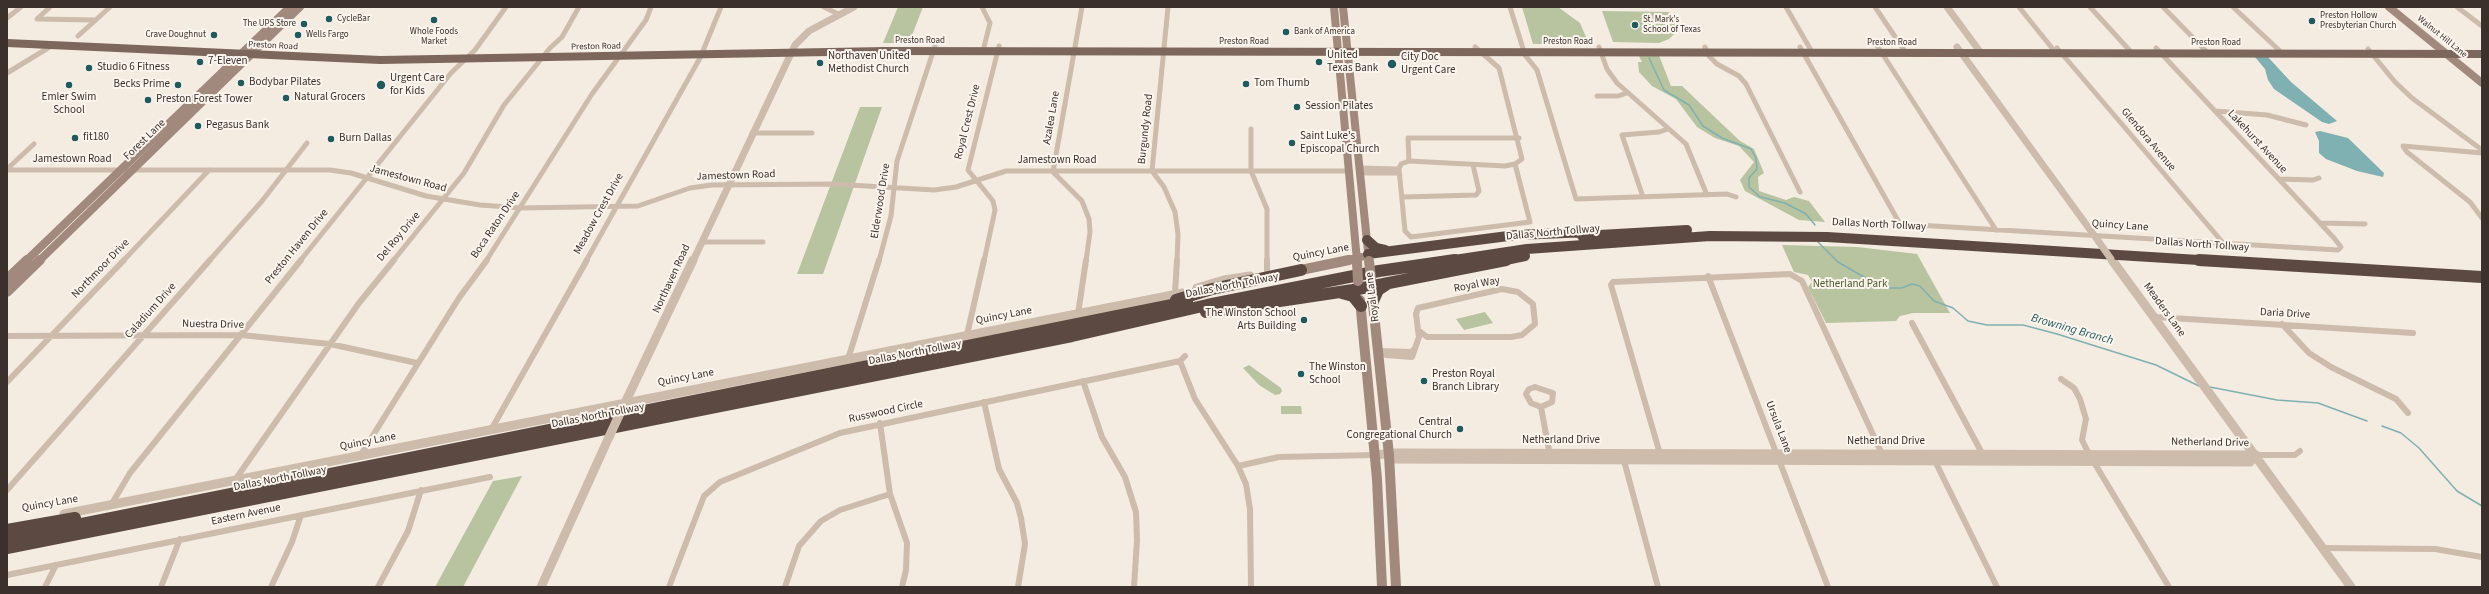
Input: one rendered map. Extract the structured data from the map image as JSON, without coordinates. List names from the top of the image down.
{
  "streets": {
    "highway": ["Dallas North Tollway"],
    "main road": [
      "Walnut Hill Lane",
      "Preston Road",
      "Forest Lane",
      "Quincy Lane",
      "Royal Lane"
    ],
    "street": [
      "Azalea Lane",
      "Royal Crest Drive",
      "Burgundy Road",
      "Glendora Avenue",
      "Lakehurst Avenue",
      "Jamestown Road",
      "Elderwood Drive",
      "Meadow Crest Drive",
      "Boca Raton Drive",
      "Del Roy Drive",
      "Preston Haven Drive",
      "Northmoor Drive",
      "Northaven Road",
      "Royal Way",
      "Meaders Lane",
      "Caladium Drive",
      "Daria Drive",
      "Nuestra Drive",
      "Russwood Circle",
      "Ursula Lane",
      "Netherland Drive",
      "Eastern Avenue"
    ]
  },
  "crossings": [
    ["Walnut Hill Lane", "Preston Road"],
    ["Preston Road", "Azalea Lane"],
    ["Preston Road", "Royal Crest Drive"],
    ["Preston Road", "Burgundy Road"],
    ["Preston Road", "Forest Lane"],
    ["Preston Road", "Glendora Avenue"],
    ["Preston Road", "Lakehurst Avenue"],
    ["Preston Road", "Elderwood Drive"],
    ["Preston Road", "Meadow Crest Drive"],
    ["Preston Road", "Boca Raton Drive"],
    ["Preston Road", "Quincy Lane"],
    ["Preston Road", "Del Roy Drive"],
    ["Preston Road", "Preston Haven Drive"],
    ["Preston Road", "Northaven Road"],
    ["Preston Road", "Royal Lane"],
    ["Preston Road", "Meaders Lane"],
    ["Azalea Lane", "Jamestown Road"],
    ["Royal Crest Drive", "Jamestown Road"],
    ["Royal Crest Drive", "Quincy Lane"],
    ["Burgundy Road", "Jamestown Road"],
    ["Burgundy Road", "Quincy Lane"],
    ["Forest Lane", "Jamestown Road"],
    ["Glendora Avenue", "Quincy Lane"],
    ["Lakehurst Avenue", "Quincy Lane"],
    ["Jamestown Road", "Elderwood Drive"],
    ["Jamestown Road", "Meadow Crest Drive"],
    ["Jamestown Road", "Boca Raton Drive"],
    ["Jamestown Road", "Del Roy Drive"],
    ["Jamestown Road", "Preston Haven Drive"],
    ["Jamestown Road", "Northmoor Drive"],
    ["Jamestown Road", "Northaven Road"],
    ["Jamestown Road", "Royal Lane"],
    ["Jamestown Road", "Caladium Drive"],
    ["Elderwood Drive", "Quincy Lane"],
    ["Meadow Crest Drive", "Quincy Lane"],
    ["Boca Raton Drive", "Quincy Lane"],
    ["Boca Raton Drive", "Nuestra Drive"],
    ["Quincy Lane", "Del Roy Drive"],
    ["Quincy Lane", "Preston Haven Drive"],
    ["Quincy Lane", "Northaven Road"],
    ["Quincy Lane", "Royal Lane"],
    ["Quincy Lane", "Meaders Lane"],
    ["Del Roy Drive", "Nuestra Drive"],
    ["Preston Haven Drive", "Nuestra Drive"],
    ["Northmoor Drive", "Nuestra Drive"],
    ["Royal Way", "Royal Lane"],
    ["Royal Lane", "Netherland Drive"],
    ["Meaders Lane", "Daria Drive"],
    ["Meaders Lane", "Netherland Drive"],
    ["Caladium Drive", "Nuestra Drive"],
    ["Russwood Circle", "Netherland Drive"],
    ["Ursula Lane", "Netherland Drive"]
  ],
  "water": ["Browning Branch"],
  "parks": ["Netherland Park"],
  "places": [
    "CycleBar",
    "Whole Foods Market",
    "Preston Hollow Presbyterian Church",
    "The UPS Store",
    "St. Mark's School of Texas",
    "Bank of America",
    "Crave Doughnut",
    "Wells Fargo",
    "7-Eleven",
    "United Texas Bank",
    "Northaven United Methodist Church",
    "City Doc Urgent Care",
    "Studio 6 Fitness",
    "Bodybar Pilates",
    "Tom Thumb",
    "Emler Swim School",
    "Becks Prime",
    "Urgent Care for Kids",
    "Natural Grocers",
    "Preston Forest Tower",
    "Session Pilates",
    "Pegasus Bank",
    "fit180",
    "Burn Dallas",
    "Saint Luke's Episcopal Church",
    "The Winston School Arts Building",
    "The Winston School",
    "Preston Royal Branch Library",
    "Central Congregational Church"
  ]
}
